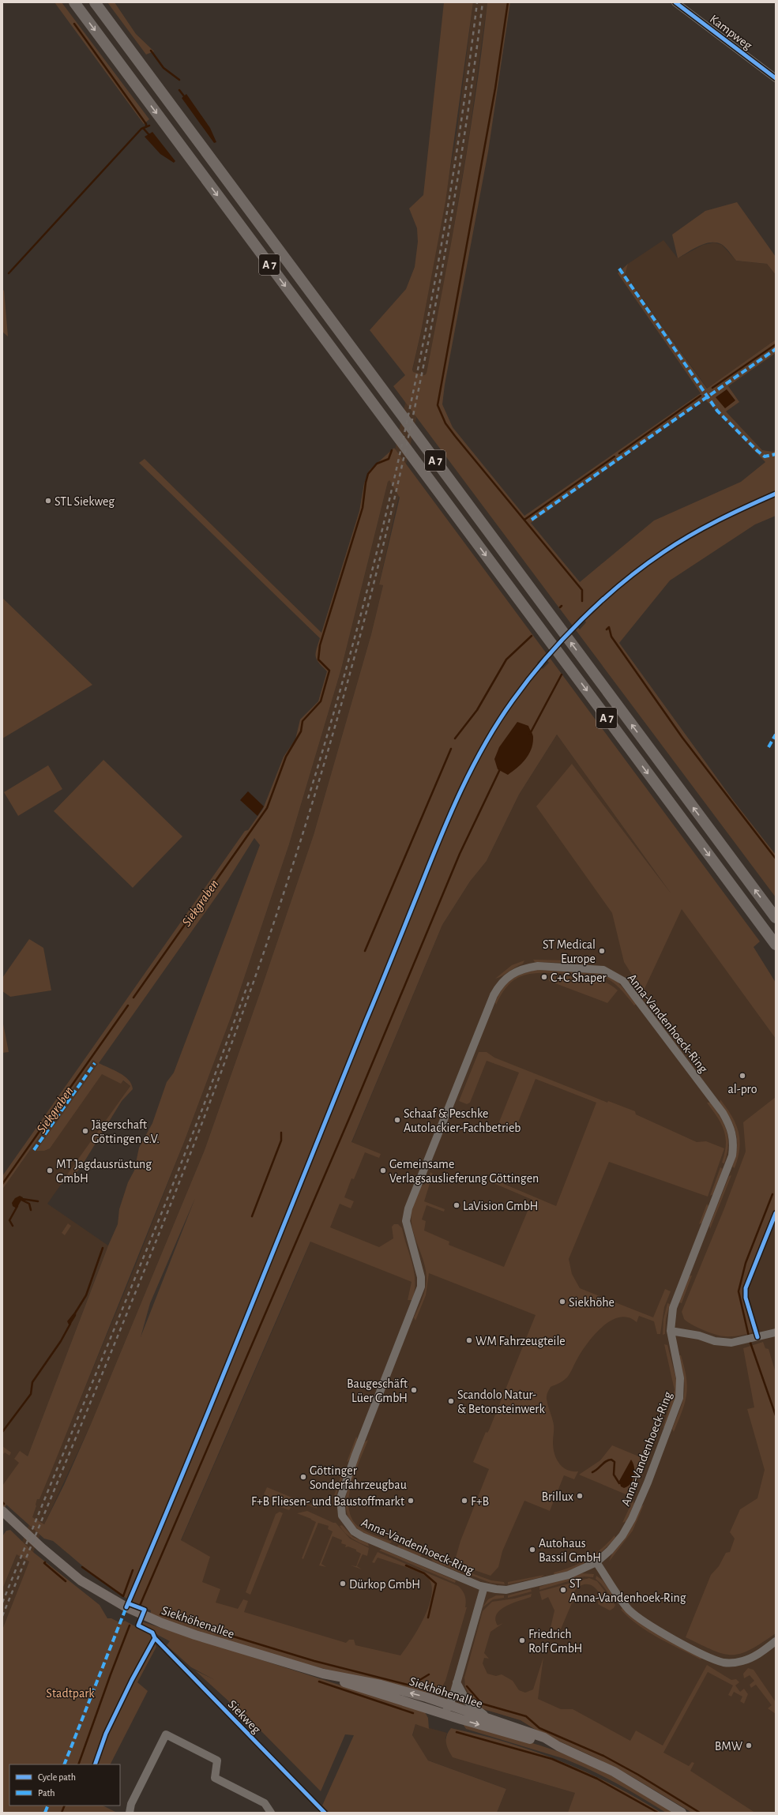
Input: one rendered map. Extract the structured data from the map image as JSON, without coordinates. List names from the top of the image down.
{
  "streets": {
    "highway": ["A 7"],
    "main road": ["Siekhöhenallee"],
    "street": ["Kampweg", "Anna-Vandenhoeck-Ring"],
    "cycle path": ["Siekweg"]
  },
  "crossings": [
    ["Anna-Vandenhoeck-Ring", "Siekhöhenallee"]
  ],
  "water": ["Siekgraben"],
  "parks": ["Stadtpark"],
  "places": [
    "STL Siekweg",
    "ST Medical Europe",
    "C+C Shaper",
    "al-pro",
    "Schaaf & Peschke Autolackier-Fachbetrieb",
    "Jägerschaft Göttingen e.V.",
    "MT Jagdausrüstung GmbH",
    "Gemeinsame Verlagsauslieferung Göttingen",
    "LaVision GmbH",
    "Siekhöhe",
    "WM Fahrzeugteile",
    "Baugeschäft Lüer GmbH",
    "Scandolo Natur- & Betonsteinwerk",
    "Göttinger Sonderfahrzeugbau",
    "Brillux",
    "F+B Fliesen- und Baustoffmarkt",
    "F+B",
    "Autohaus Bassil GmbH",
    "Dürkop GmbH",
    "ST Anna-Vandenhoek-Ring",
    "Friedrich Rolf GmbH",
    "BMW"
  ],
  "legend": ["Cycle path", "Path"]
}
